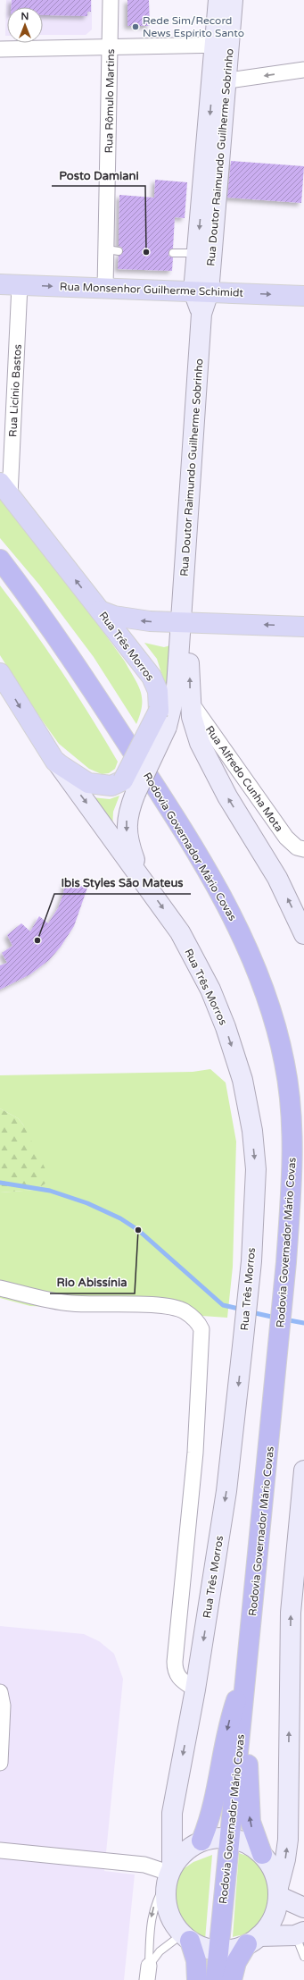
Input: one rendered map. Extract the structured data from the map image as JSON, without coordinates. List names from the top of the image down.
{
  "streets": {
    "highway": ["Rodovia Governador Mário Covas"],
    "main road": ["Rua Doutor Raimundo Guilherme Sobrinho", "Rua Monsenhor Guilherme Schimidt", "Rua Três Morros"],
    "street": ["Rua Rômulo Martins", "Rua Licínio Bastos", "Rua Alfredo Cunha Mota"]
  },
  "crossings": [
    ["Rua Rômulo Martins", "Rua Monsenhor Guilherme Schimidt"],
    ["Rua Doutor Raimundo Guilherme Sobrinho", "Rua Monsenhor Guilherme Schimidt"],
    ["Rua Doutor Raimundo Guilherme Sobrinho", "Rua Três Morros"],
    ["Rua Monsenhor Guilherme Schimidt", "Rua Licínio Bastos"],
    ["Rua Licínio Bastos", "Rua Três Morros"]
  ],
  "one_way": ["Rua Monsenhor Guilherme Schimidt"],
  "places": [
    "Rede Sim/Record News Espírito Santo",
    "Posto Damiani",
    "Ibis Styles São Mateus",
    "Rio Abissínia"
  ],
  "north": "top"
}
